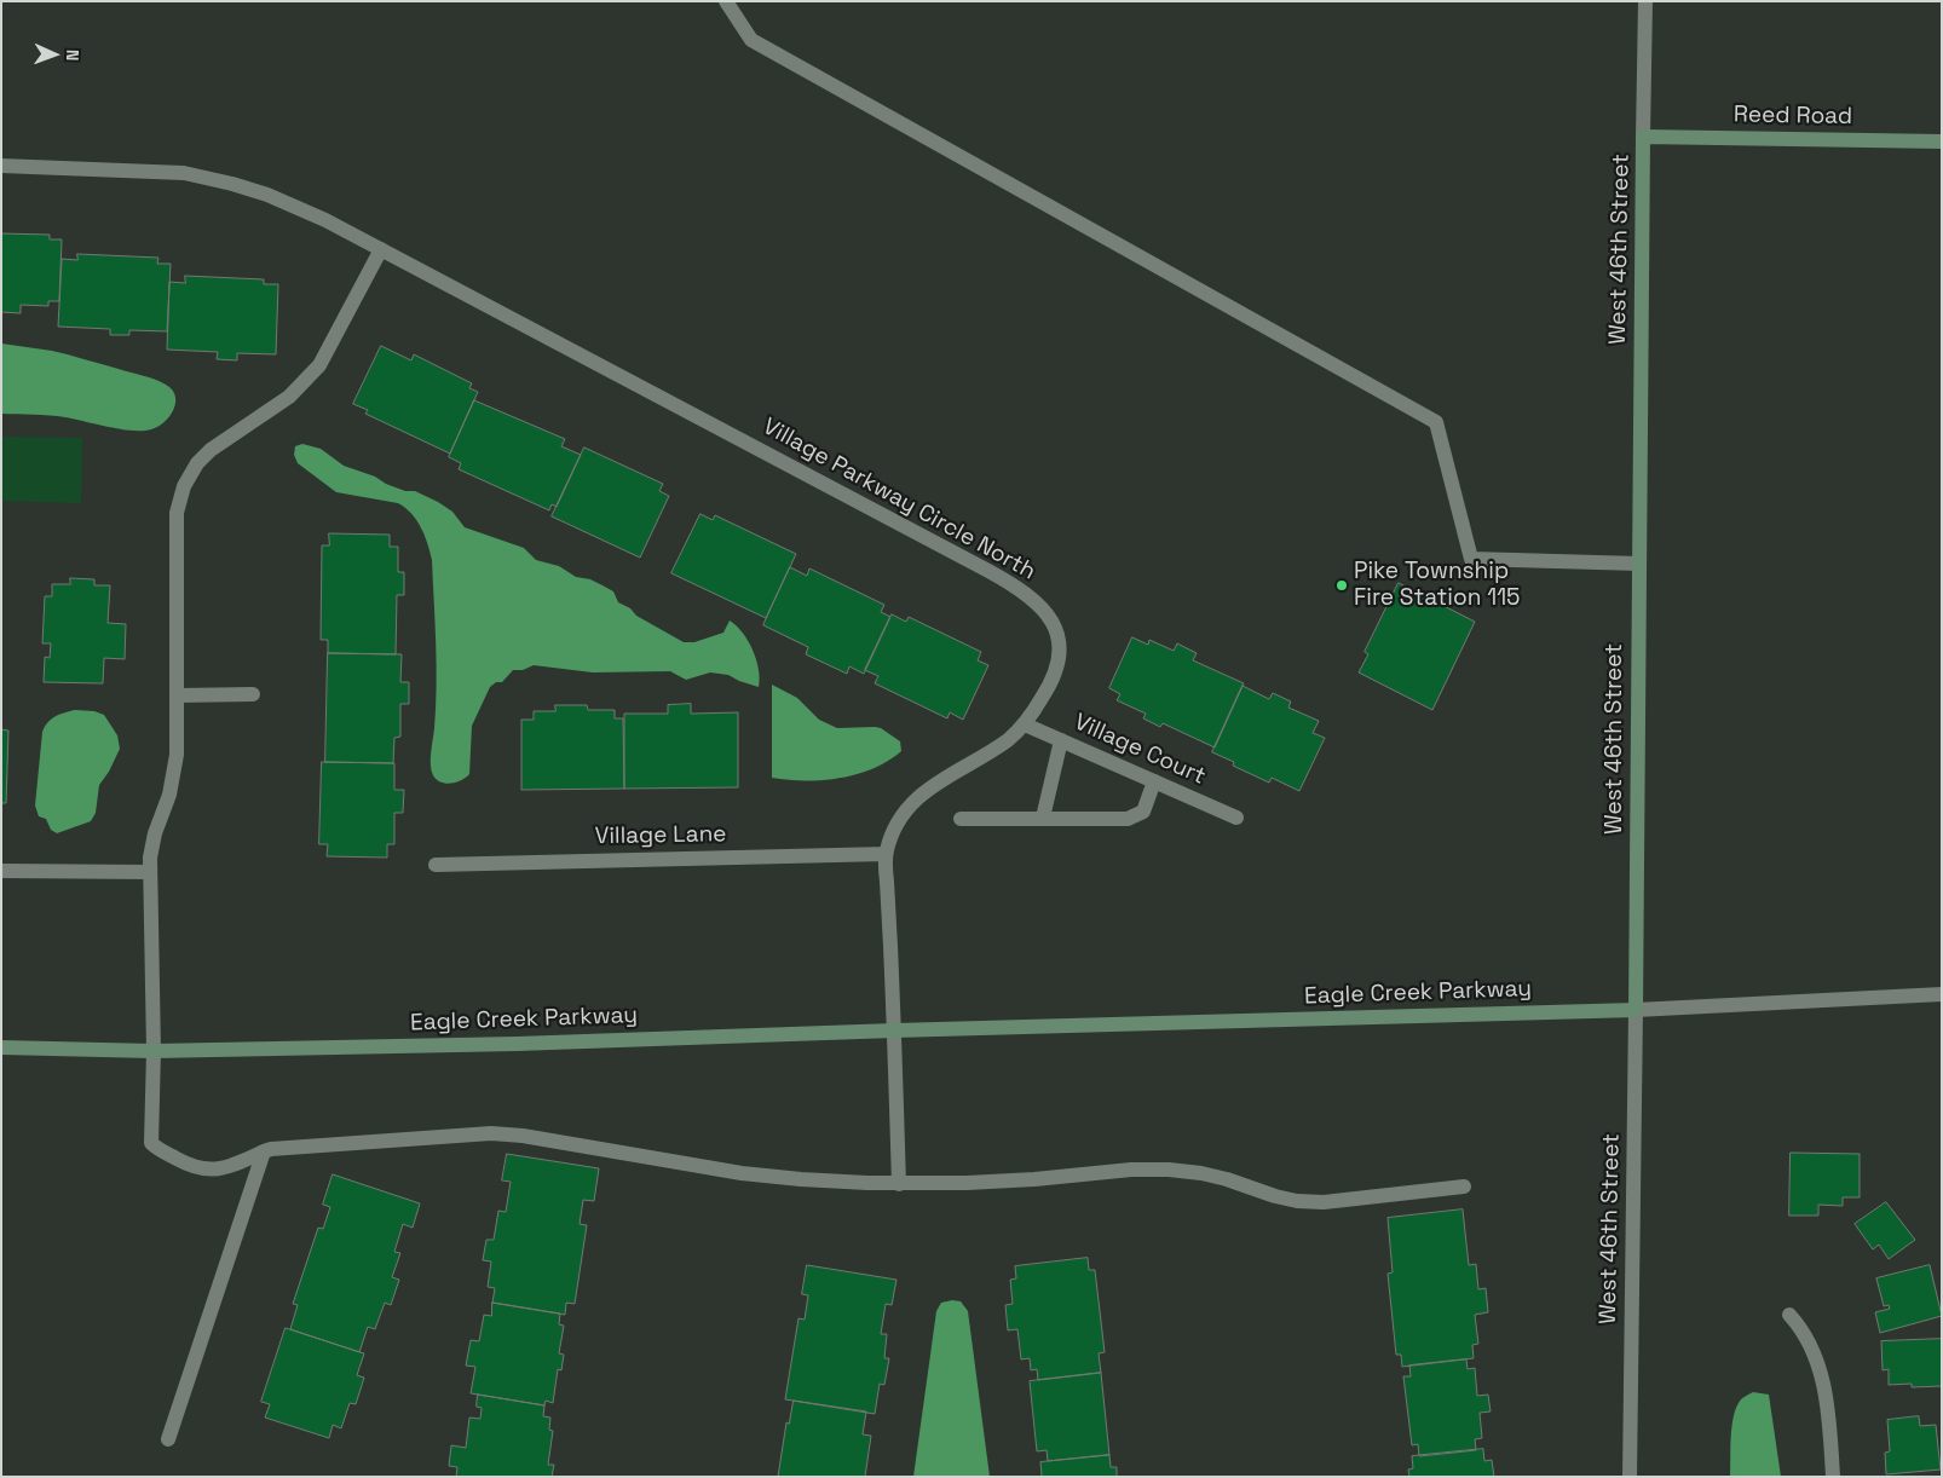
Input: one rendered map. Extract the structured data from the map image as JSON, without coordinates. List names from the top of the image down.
{
  "streets": {
    "main road": ["Reed Road", "West 46th Street", "Eagle Creek Parkway"],
    "street": ["Village Parkway Circle North", "Village Court", "Village Lane"]
  },
  "crossings": [
    ["Reed Road", "West 46th Street"],
    ["West 46th Street", "Eagle Creek Parkway"],
    ["Village Parkway Circle North", "Village Court"],
    ["Village Parkway Circle North", "Village Lane"],
    ["Village Parkway Circle North", "Eagle Creek Parkway"]
  ],
  "places": ["Pike Township Fire Station 115"],
  "north": "right"
}
